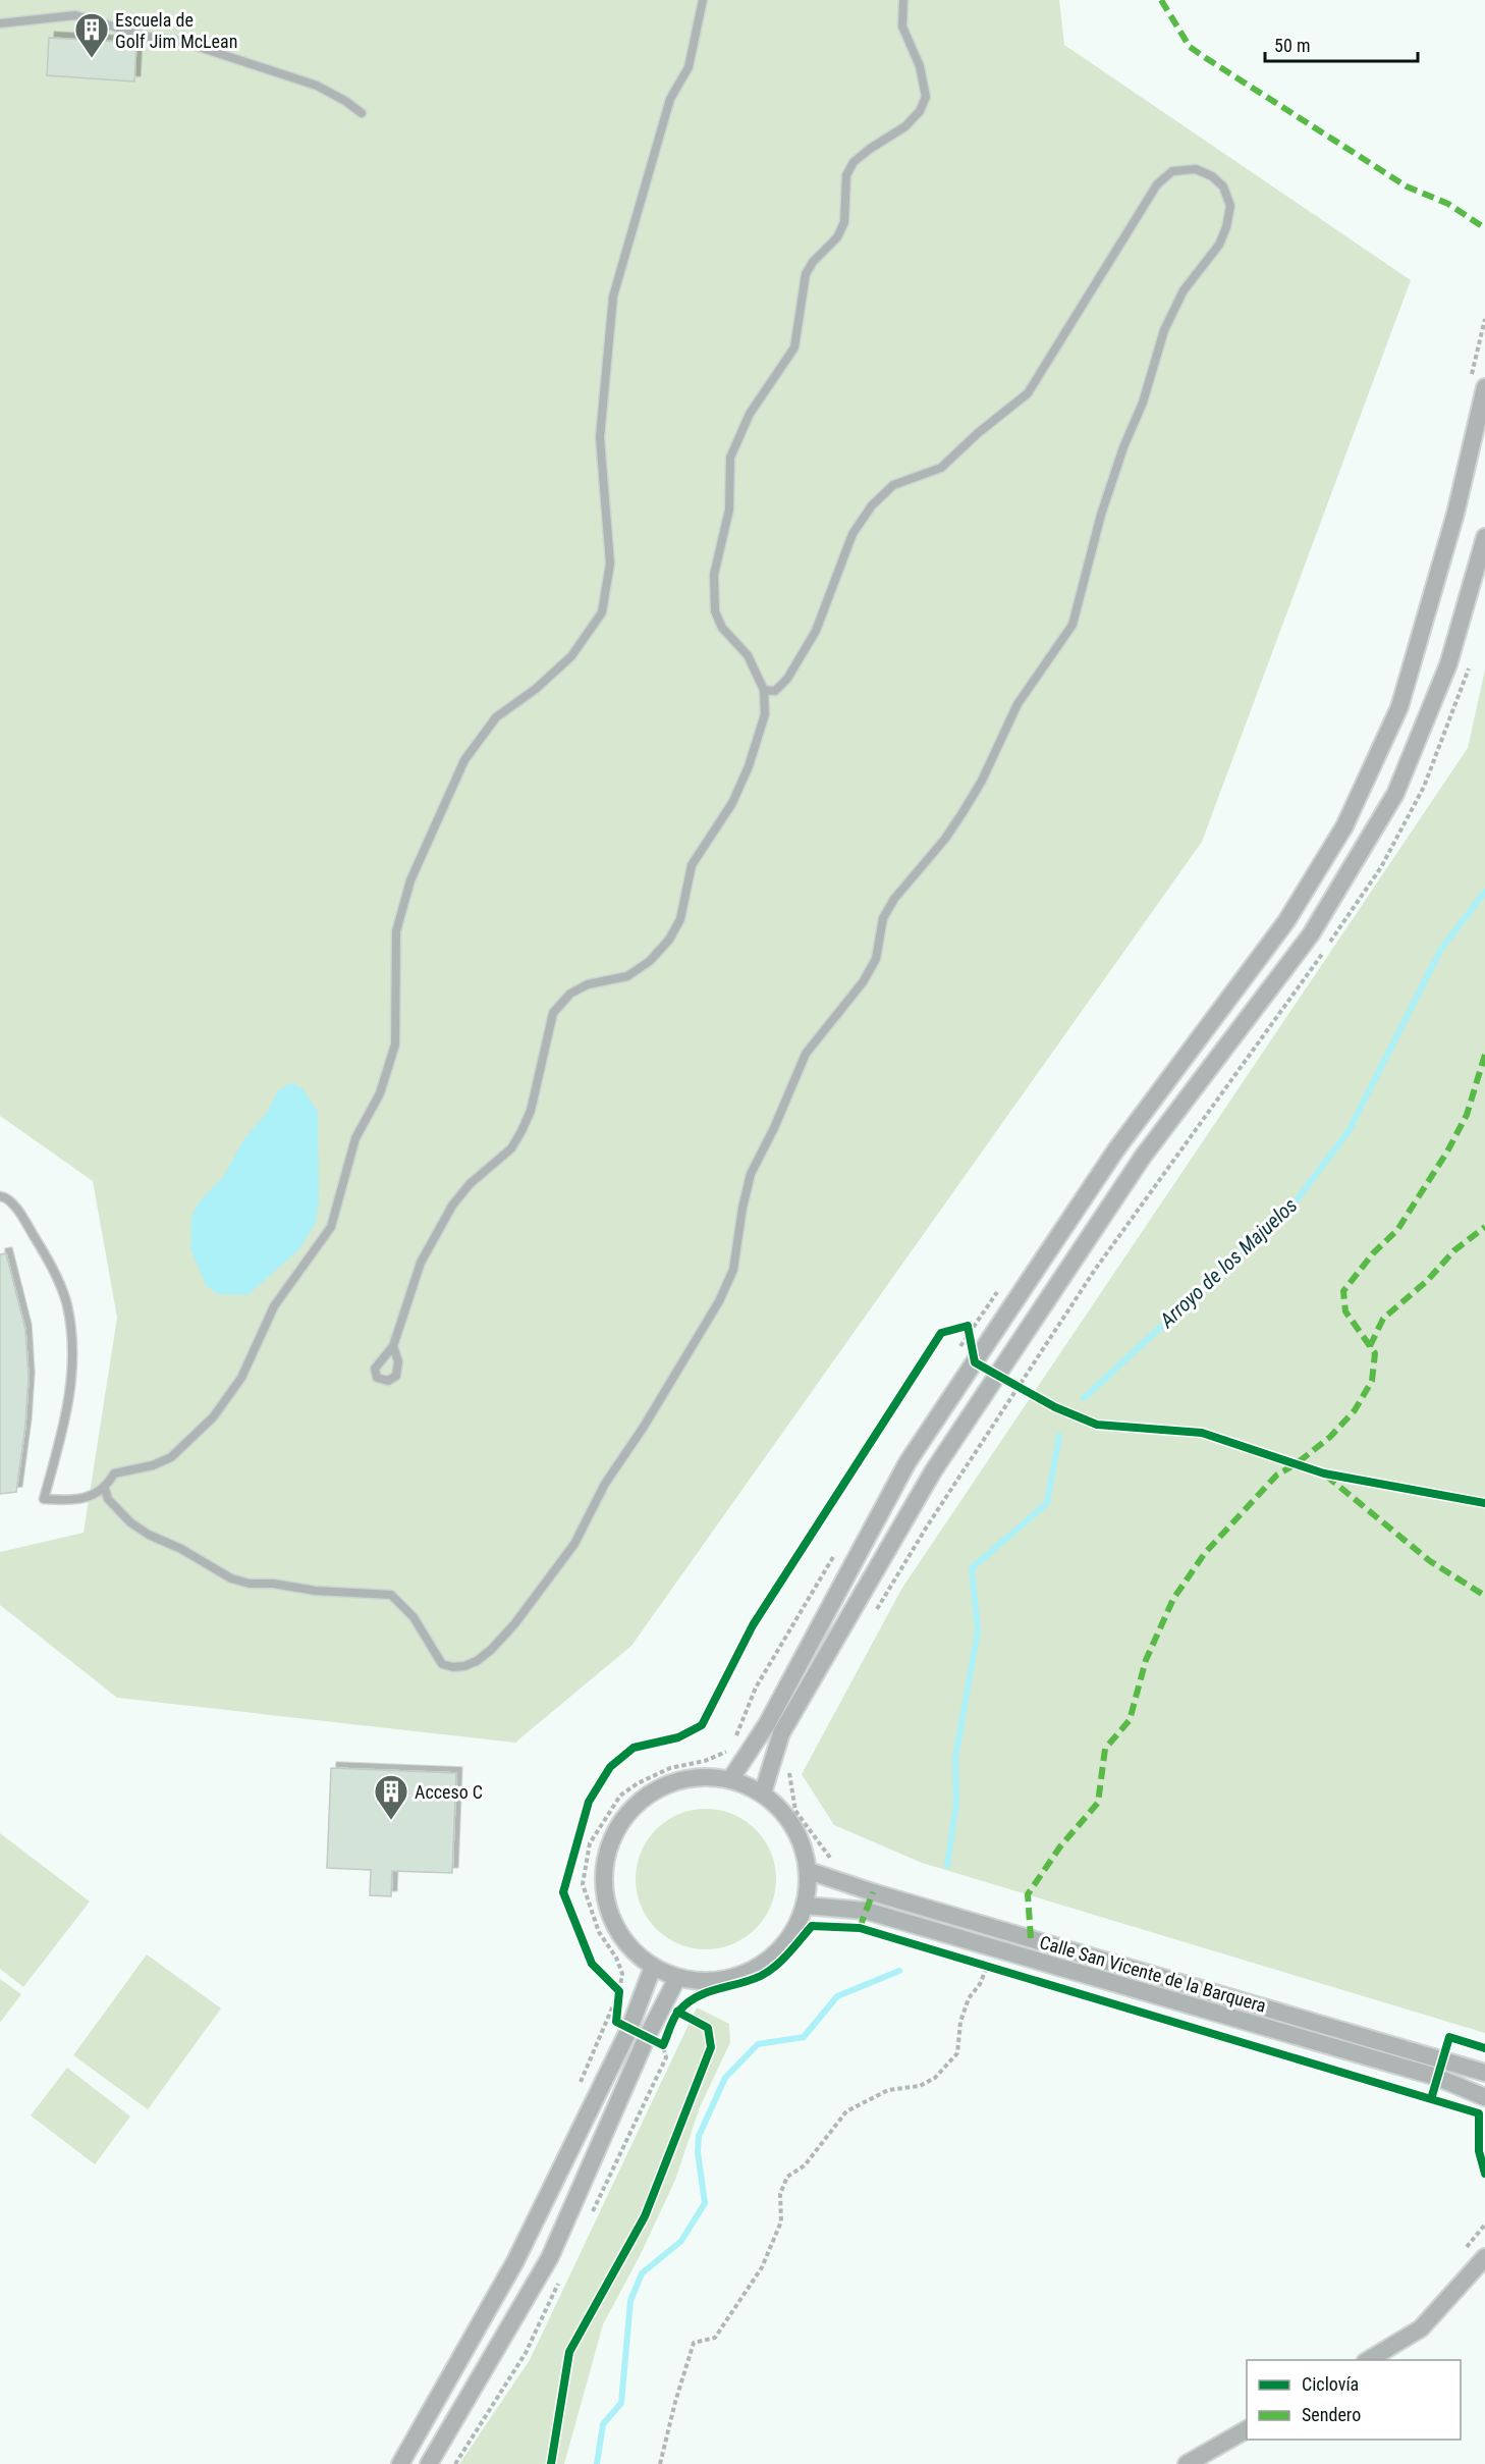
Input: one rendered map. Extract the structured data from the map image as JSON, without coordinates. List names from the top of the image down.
{
  "streets": {
    "street": ["Calle San Vicente de la Barquera"]
  },
  "water": ["Arroyo de los Majuelos"],
  "places": {
    "building": ["Escuela de Golf Jim McLean", "Acceso C"]
  },
  "legend": ["Ciclovía", "Sendero"],
  "scale_bar": "50 m"
}
